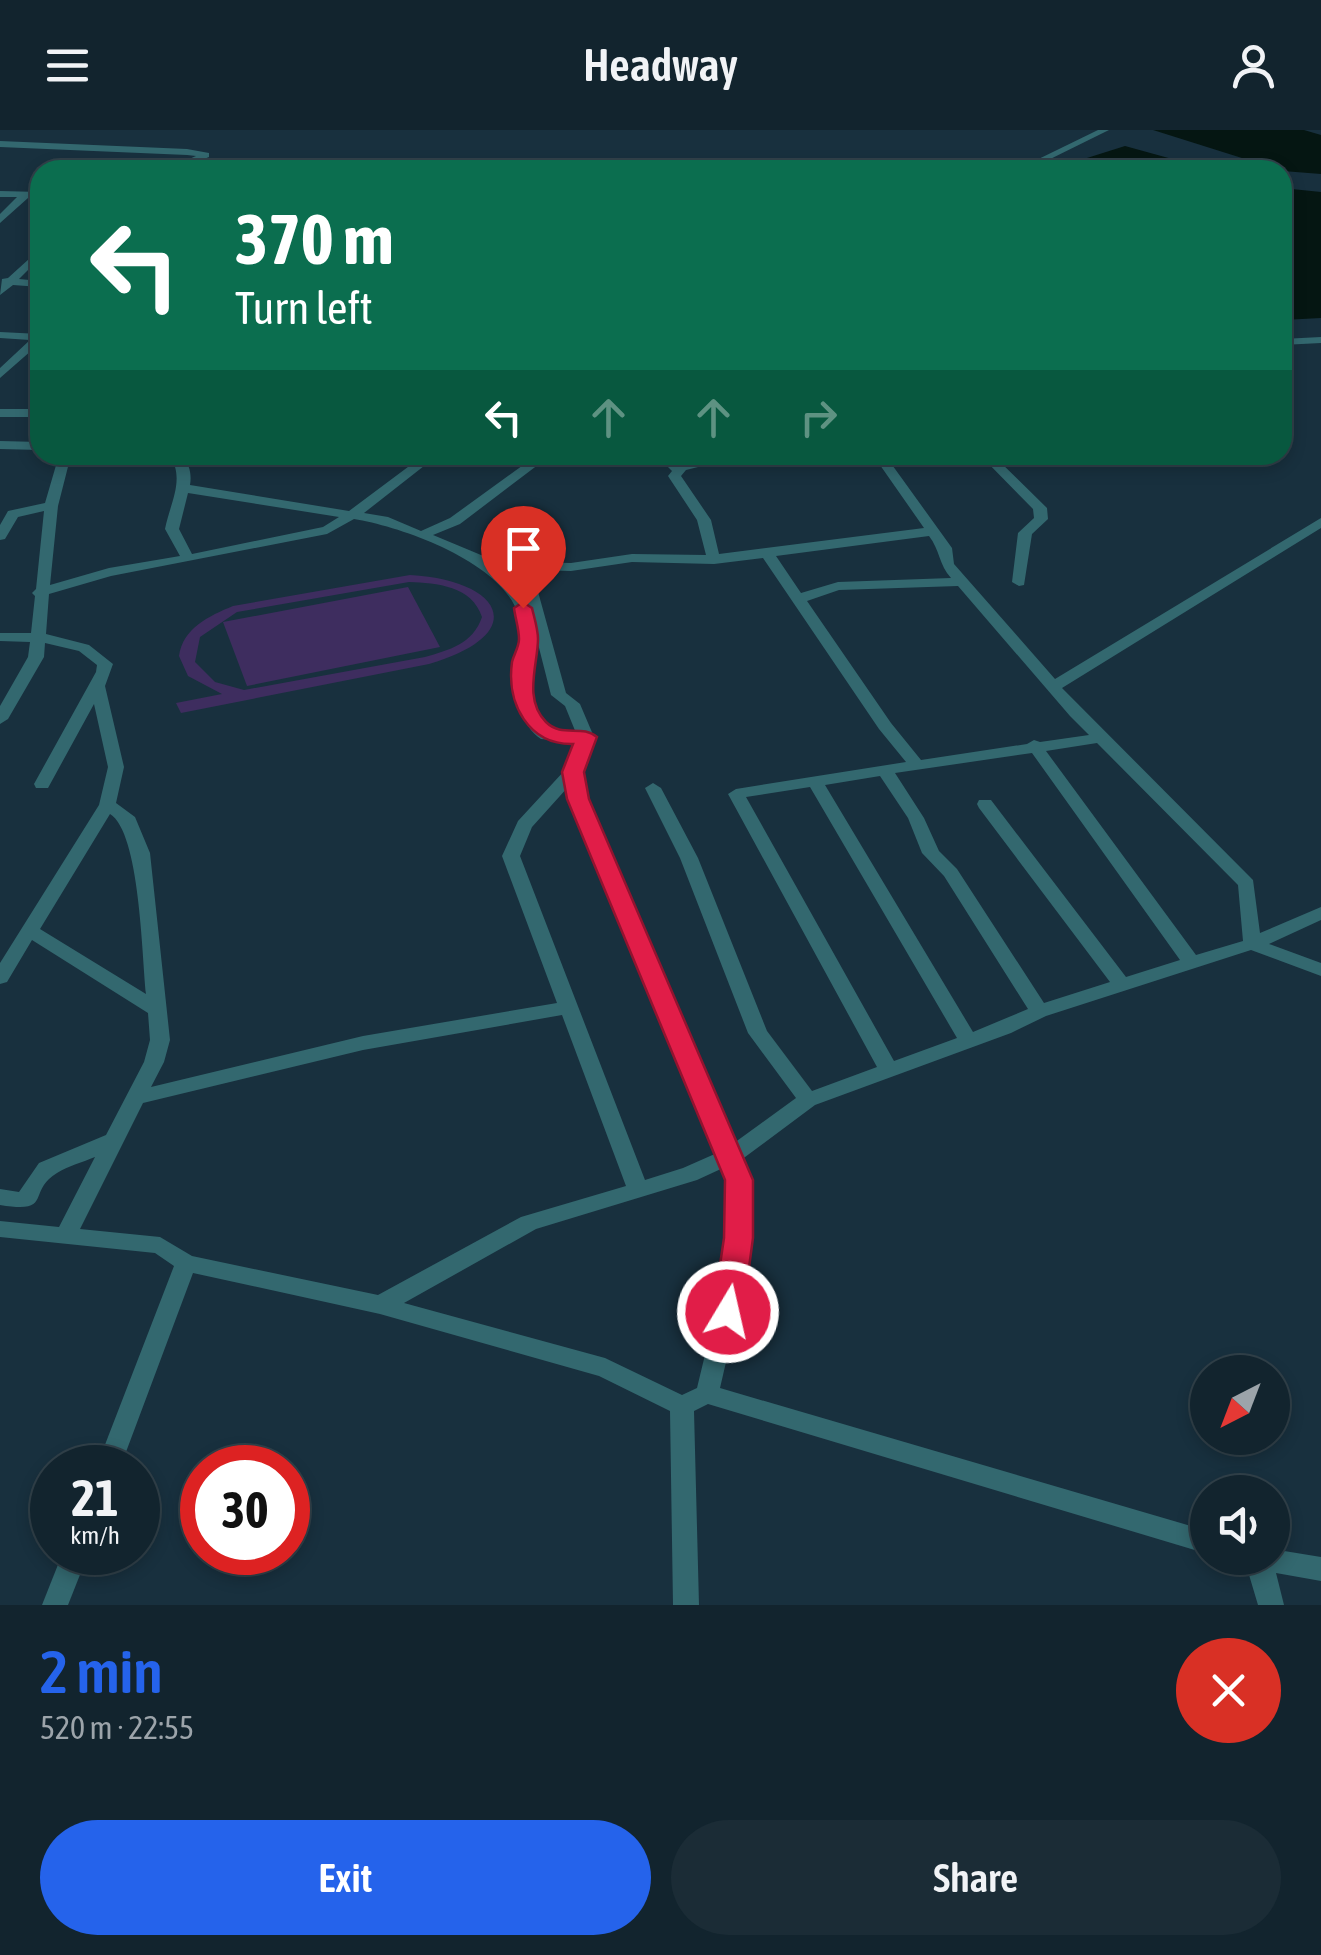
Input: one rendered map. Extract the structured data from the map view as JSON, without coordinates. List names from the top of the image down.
{
  "north": "bottom left",
  "page": {
    "header": "Headway",
    "turn": ["370 m", "Turn left"],
    "speed": "21 km/h",
    "limit": "30",
    "heading": ["2 min", "520 m · 22:55"],
    "buttons": ["Exit", "Share"]
  }
}
